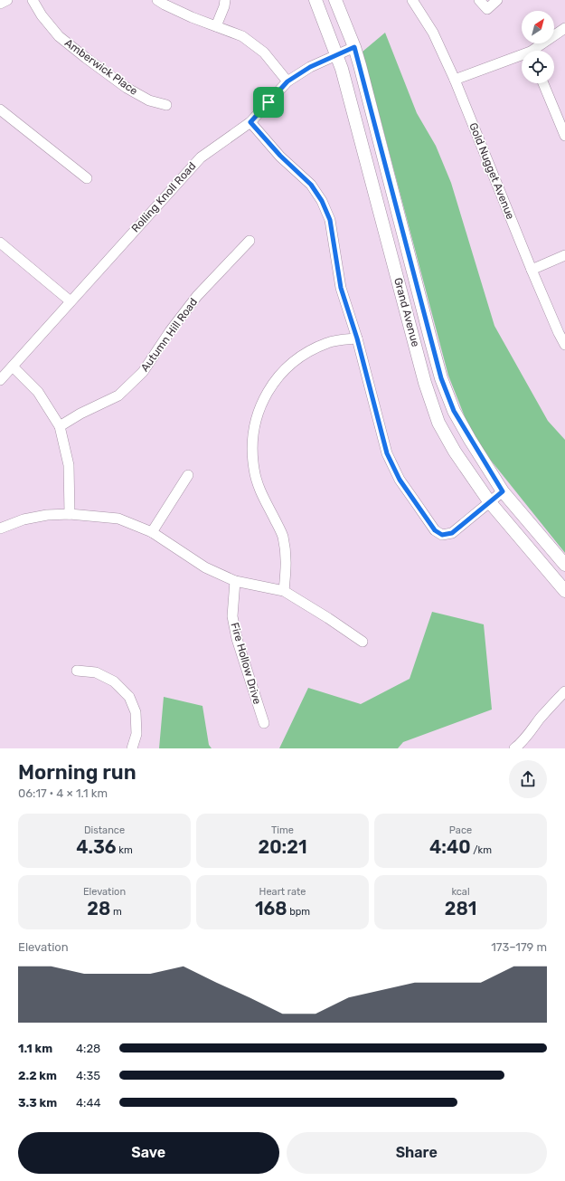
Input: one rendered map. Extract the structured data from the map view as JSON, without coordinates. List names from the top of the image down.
{
  "streets": {
    "main road": ["Grand Avenue"],
    "street": [
      "Amberwick Place",
      "Gold Nugget Avenue",
      "Rolling Knoll Road",
      "Autumn Hill Road",
      "Fire Hollow Drive"
    ]
  },
  "crossings": [
    ["Rolling Knoll Road", "Grand Avenue"]
  ],
  "north": "top right",
  "page": {
    "heading": ["Morning run", "06:17 · 4 × 1.1 km"],
    "stats": [
      ["Distance", "4.36 km"],
      ["Time", "20:21"],
      ["Pace", "4:40 /km"],
      ["Elevation", "28 m"],
      ["Heart rate", "168 bpm"],
      ["kcal", "281"]
    ],
    "chart": ["Elevation", "173–179 m"],
    "list": [
      {
        "name": "1.1 km",
        "note": "4:28"
      },
      {
        "name": "2.2 km",
        "note": "4:35"
      },
      {
        "name": "3.3 km",
        "note": "4:44"
      }
    ],
    "buttons": ["Save", "Share"]
  }
}
